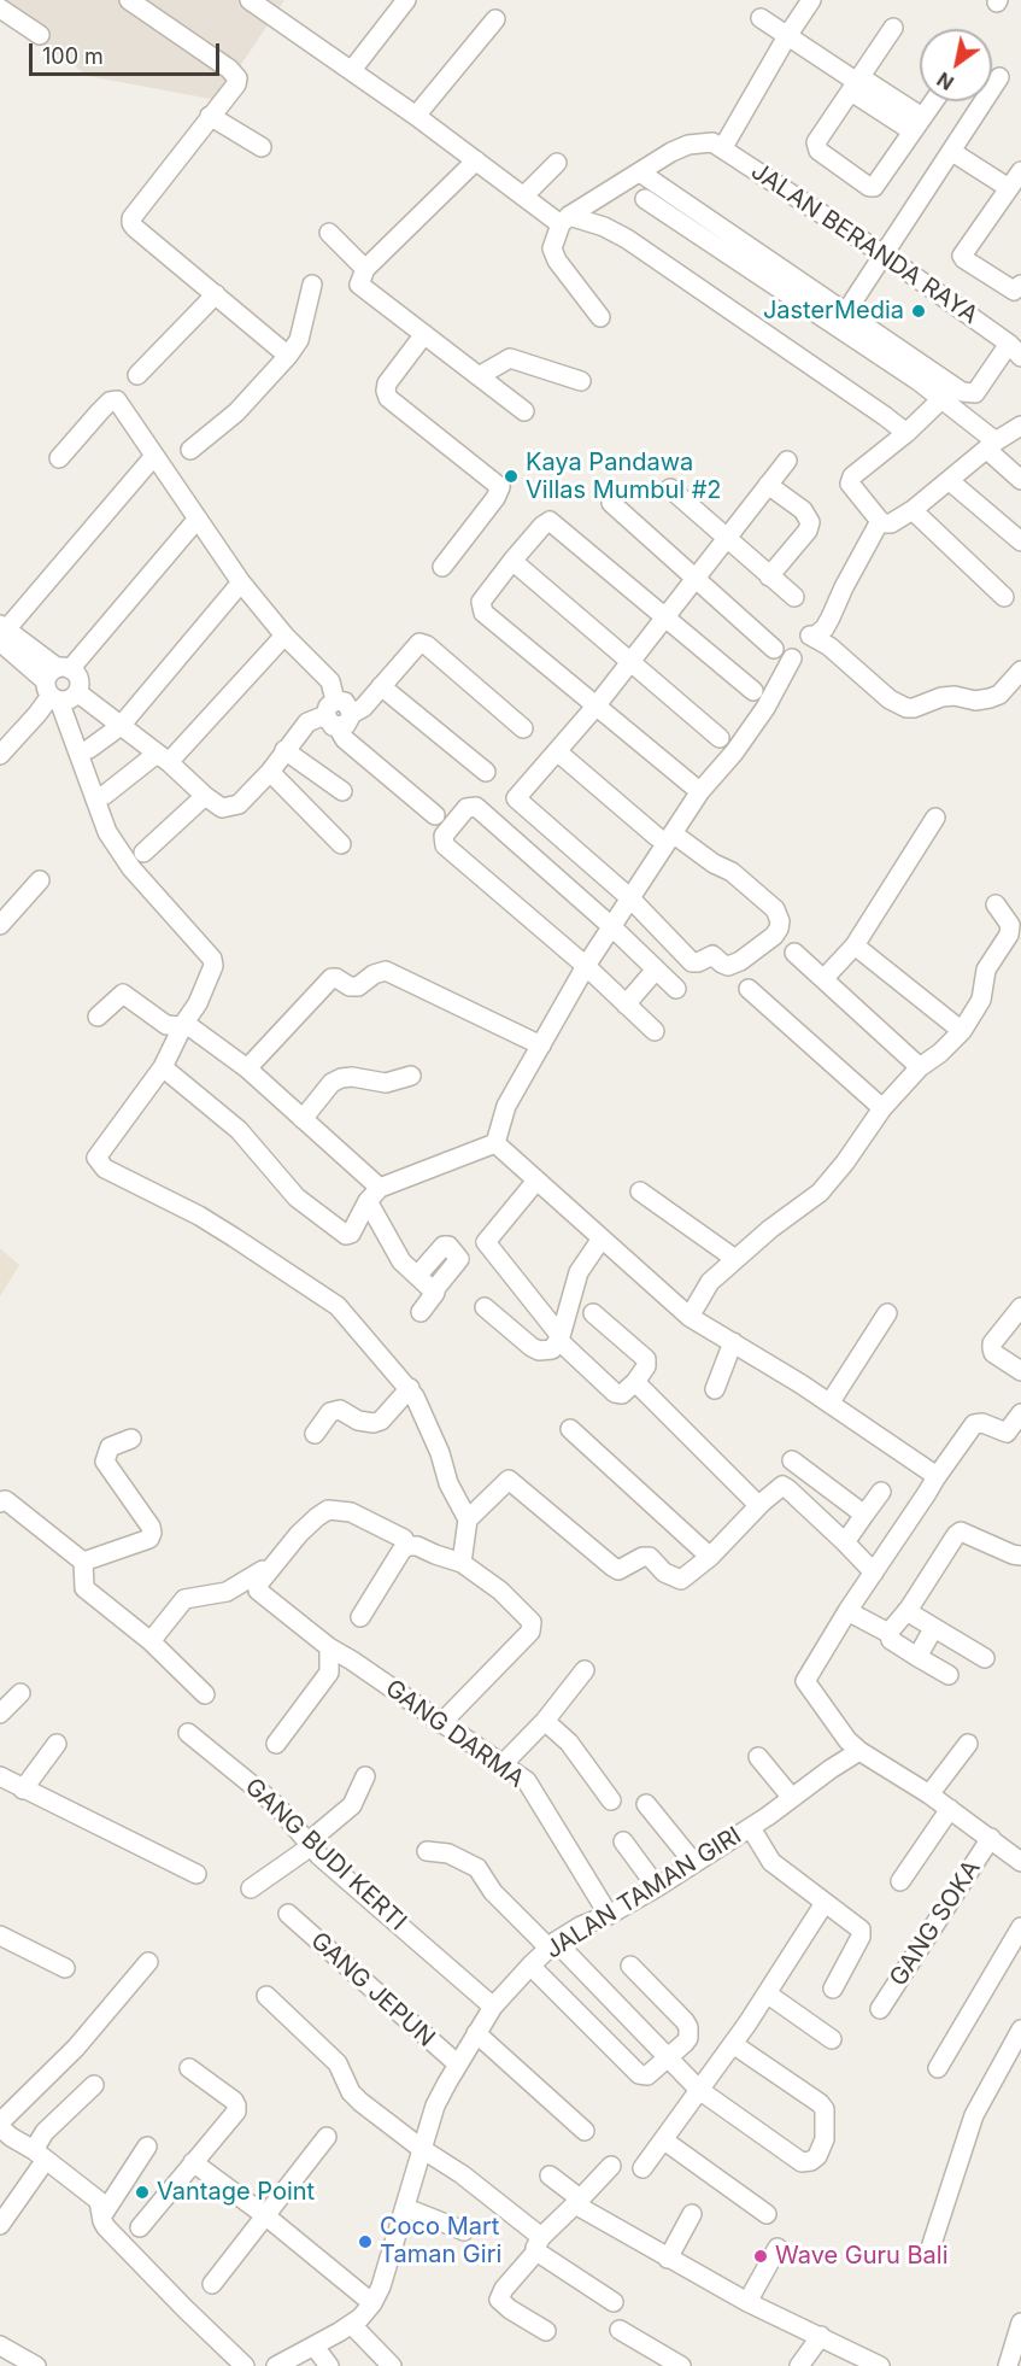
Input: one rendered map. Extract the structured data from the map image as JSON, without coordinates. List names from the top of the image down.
{
  "streets": {
    "street": [
      "JALAN BERANDA RAYA",
      "GANG DARMA",
      "GANG BUDI KERTI",
      "JALAN TAMAN GIRI",
      "GANG SOKA",
      "GANG JEPUN"
    ]
  },
  "crossings": [
    ["GANG DARMA", "JALAN TAMAN GIRI"],
    ["GANG BUDI KERTI", "JALAN TAMAN GIRI"],
    ["JALAN TAMAN GIRI", "GANG JEPUN"]
  ],
  "places": [
    "JasterMedia",
    "Kaya Pandawa Villas Mumbul #2",
    "Vantage Point",
    "Coco Mart Taman Giri",
    "Wave Guru Bali"
  ],
  "scale_bar": "100 m",
  "north": "bottom left"
}
